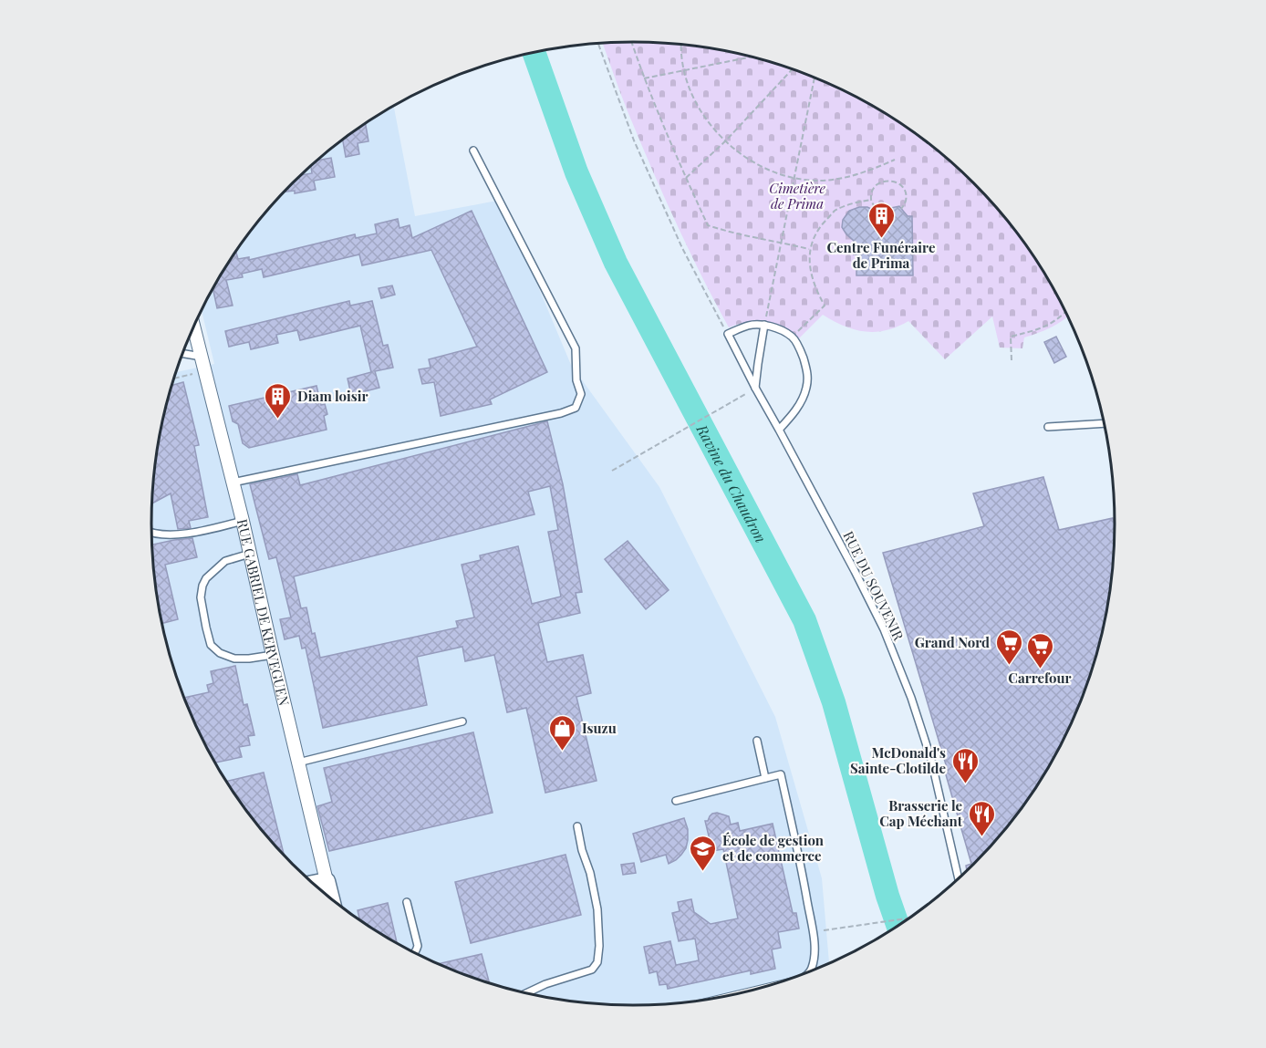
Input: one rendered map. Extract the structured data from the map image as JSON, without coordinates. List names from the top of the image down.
{
  "streets": {
    "street": ["RUE GABRIEL DE KERVEGUEN"],
    "lane": ["RUE DU SOUVENIR"]
  },
  "water": ["Ravine du Chaudron"],
  "parks": ["Cimetière de Prima"],
  "places": {
    "building": ["Centre Funéraire de Prima", "Diam loisir"],
    "supermarket": ["Grand Nord", "Carrefour"],
    "shop": ["Isuzu"],
    "restaurant": ["McDonald's Sainte-Clotilde", "Brasserie le Cap Méchant"],
    "school or university": ["École de gestion et de commerce"]
  }
}
